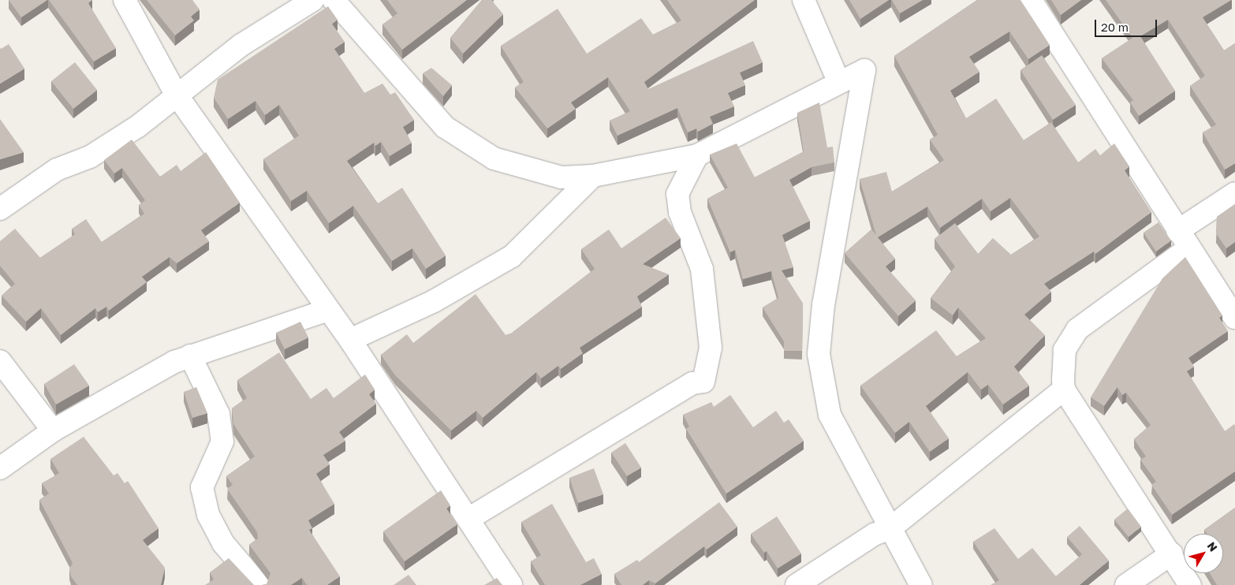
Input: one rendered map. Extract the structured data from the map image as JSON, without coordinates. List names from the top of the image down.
{
  "scale_bar": "20 m",
  "north": "top right"
}
